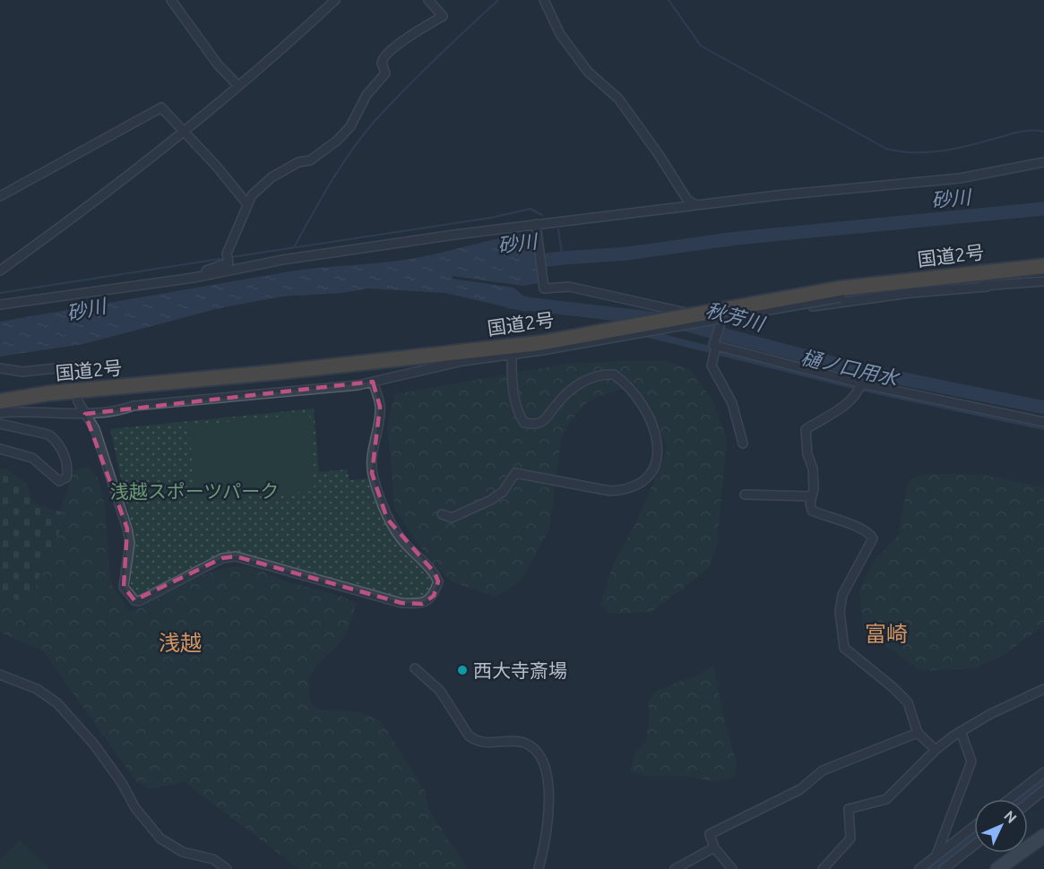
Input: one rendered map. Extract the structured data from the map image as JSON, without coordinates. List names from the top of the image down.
{
  "streets": {
    "highway": ["国道2号"]
  },
  "districts": ["富崎", "浅越"],
  "water": ["砂川", "秋芳川", "樋ノ口用水"],
  "parks": ["浅越スポーツパーク"],
  "places": ["西大寺斎場"],
  "north": "top right"
}
